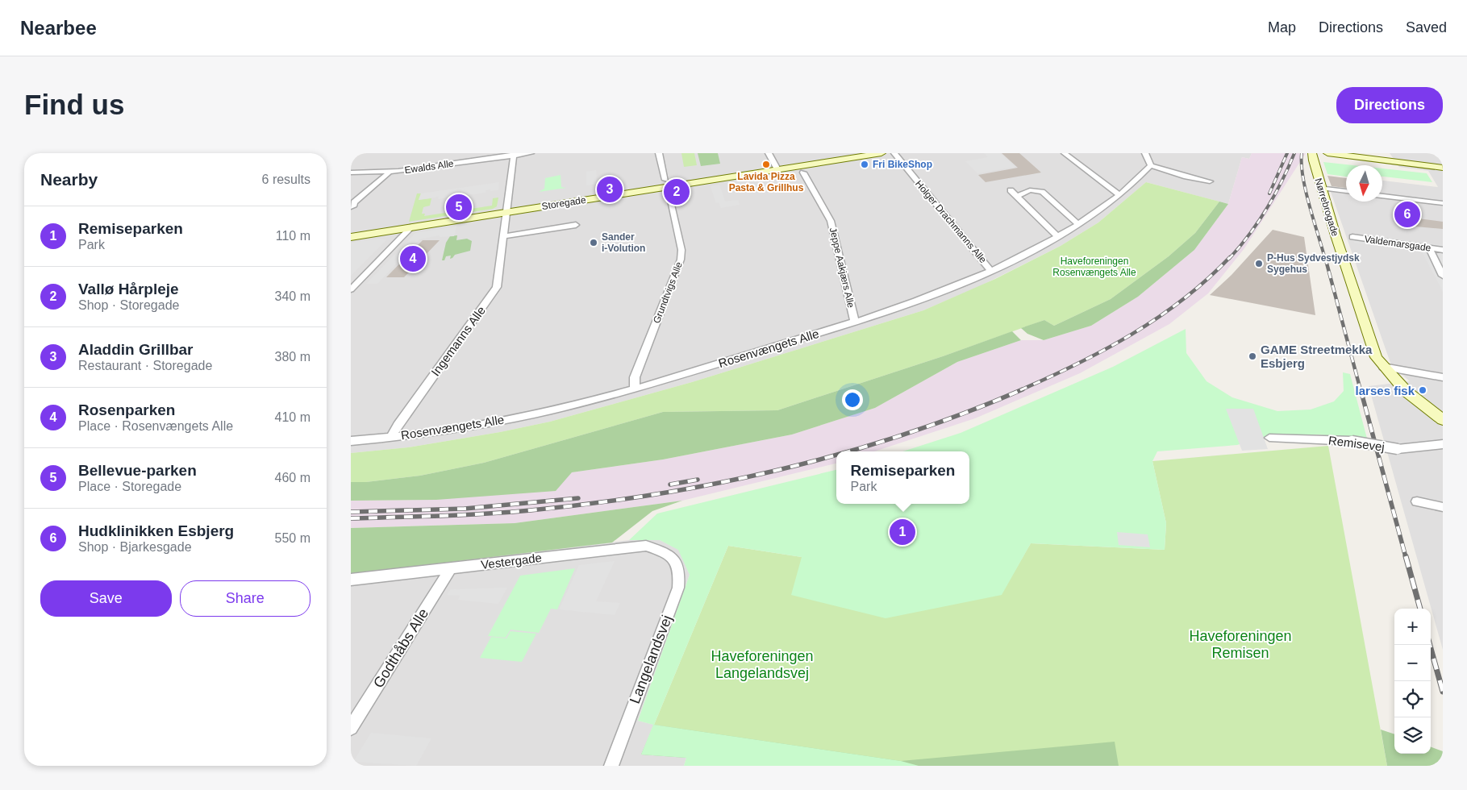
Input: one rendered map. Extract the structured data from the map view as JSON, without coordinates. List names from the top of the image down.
{
  "streets": {
    "street": [
      "Ewalds Alle",
      "Storegade",
      "Nørrebrogade",
      "Holger Drachmanns Alle",
      "Valdemarsgade",
      "Jeppe Aakjærs Alle",
      "Grundtvigs Alle",
      "Ingemanns Alle",
      "Rosenvængets Alle",
      "Remisevej",
      "Vestergade",
      "Godthåbs Alle",
      "Langelandsvej"
    ]
  },
  "crossings": [
    ["Ewalds Alle", "Ingemanns Alle"],
    ["Storegade", "Ingemanns Alle"],
    ["Holger Drachmanns Alle", "Rosenvængets Alle"],
    ["Jeppe Aakjærs Alle", "Rosenvængets Alle"],
    ["Grundtvigs Alle", "Rosenvængets Alle"],
    ["Ingemanns Alle", "Rosenvængets Alle"],
    ["Vestergade", "Godthåbs Alle"],
    ["Vestergade", "Langelandsvej"]
  ],
  "parks": ["Haveforeningen Rosenvængets Alle", "Haveforeningen Remisen", "Haveforeningen Langelandsvej"],
  "places": [
    "Lavida Pizza Pasta & Grillhus",
    "Fri BikeShop",
    "Sander i-Volution",
    "P-Hus Sydvestjydsk Sygehus",
    "GAME Streetmekka Esbjerg",
    "larses fisk"
  ],
  "north": "bottom",
  "page": {
    "header": "Nearbee",
    "nav": ["Map", "Directions", "Saved"],
    "buttons": [
      "Directions",
      ["Save", "Share"]
    ],
    "title": "Find us",
    "heading": ["Nearby", "6 results"],
    "pins": [
      "3",
      "2",
      "5",
      "6",
      "4",
      "1"
    ],
    "list": [
      {
        "mark": "1",
        "name": "Remiseparken",
        "note": "Park",
        "value": "110 m"
      },
      {
        "mark": "2",
        "name": "Vallø Hårpleje",
        "note": "Shop · Storegade",
        "value": "340 m"
      },
      {
        "mark": "3",
        "name": "Aladdin Grillbar",
        "note": "Restaurant · Storegade",
        "value": "380 m"
      },
      {
        "mark": "4",
        "name": "Rosenparken",
        "note": "Place · Rosenvængets Alle",
        "value": "410 m"
      },
      {
        "mark": "5",
        "name": "Bellevue-parken",
        "note": "Place · Storegade",
        "value": "460 m"
      },
      {
        "mark": "6",
        "name": "Hudklinikken Esbjerg",
        "note": "Shop · Bjarkesgade",
        "value": "550 m"
      }
    ],
    "popup": ["Remiseparken", "Park"],
    "map_buttons": ["+", "−"]
  }
}
